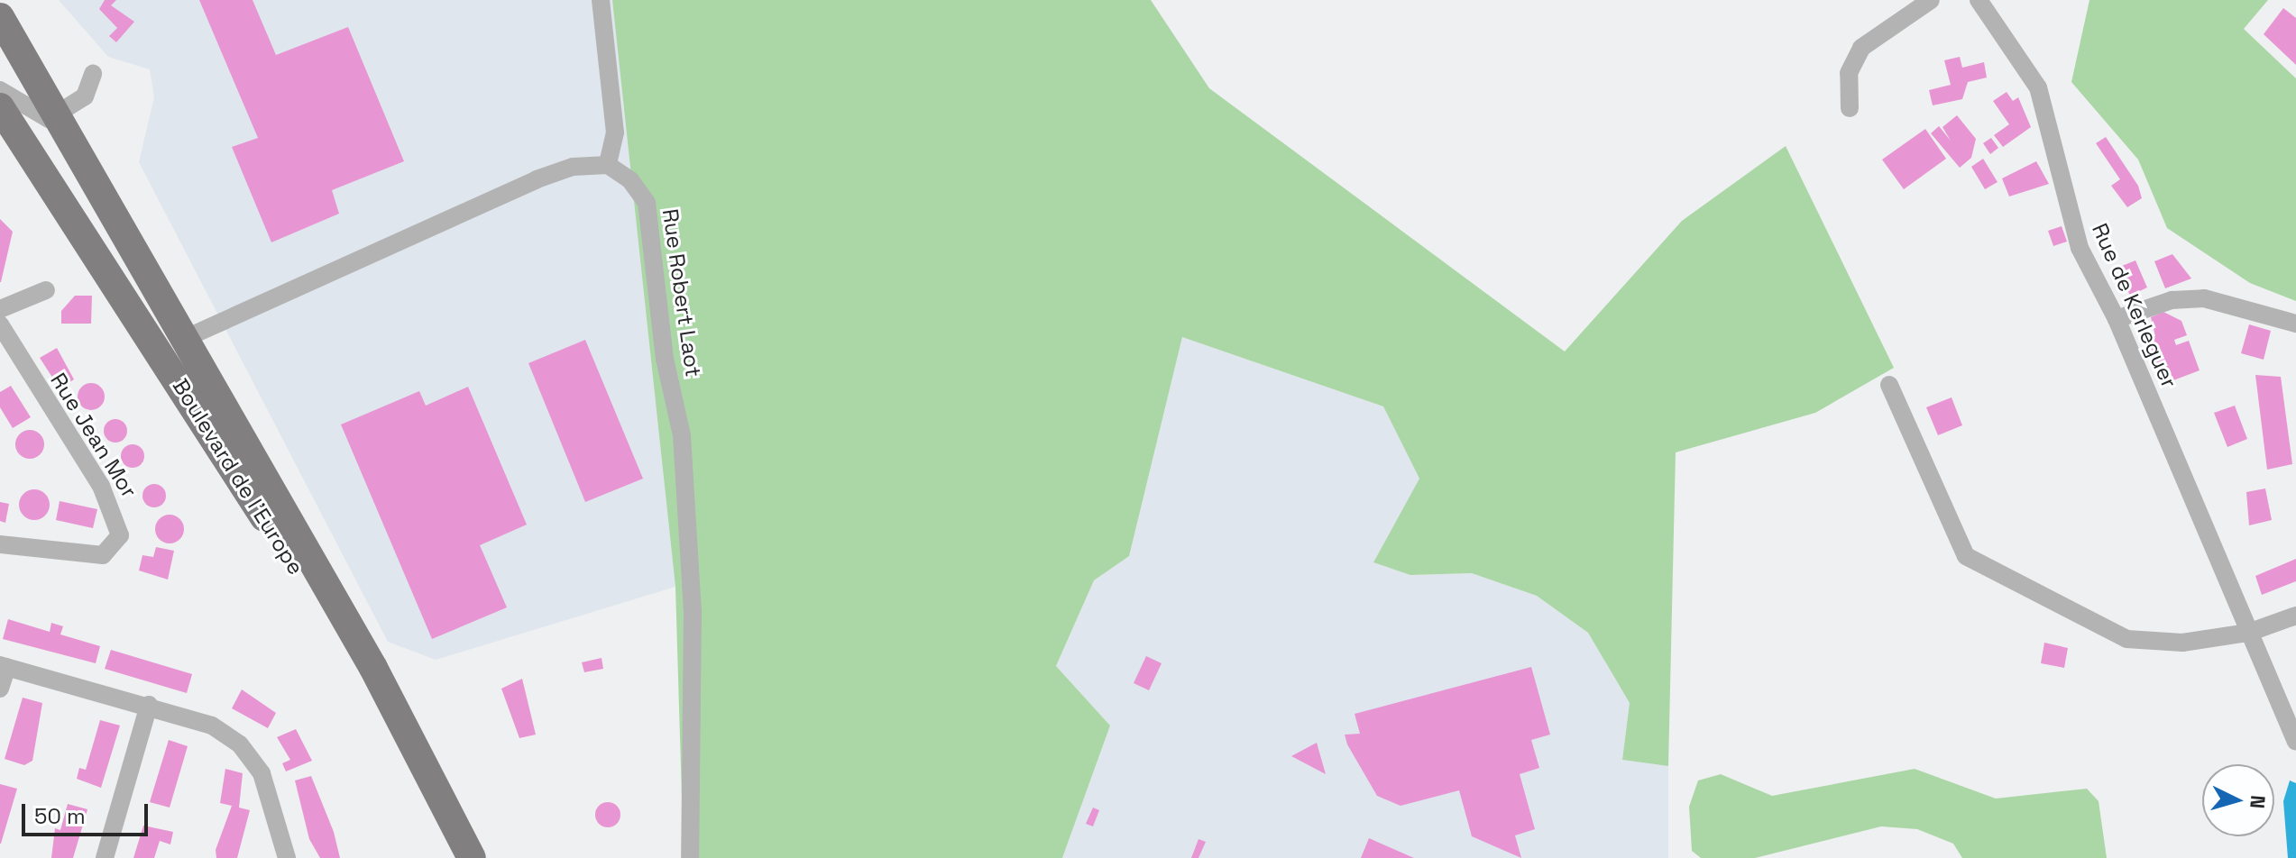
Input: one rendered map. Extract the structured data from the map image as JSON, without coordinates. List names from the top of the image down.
{
  "streets": {
    "main road": ["Boulevard de l'Europe"],
    "street": ["Rue Robert Laot", "Rue de Kerleguer", "Rue Jean Mor"]
  },
  "scale_bar": "50 m",
  "north": "right"
}
